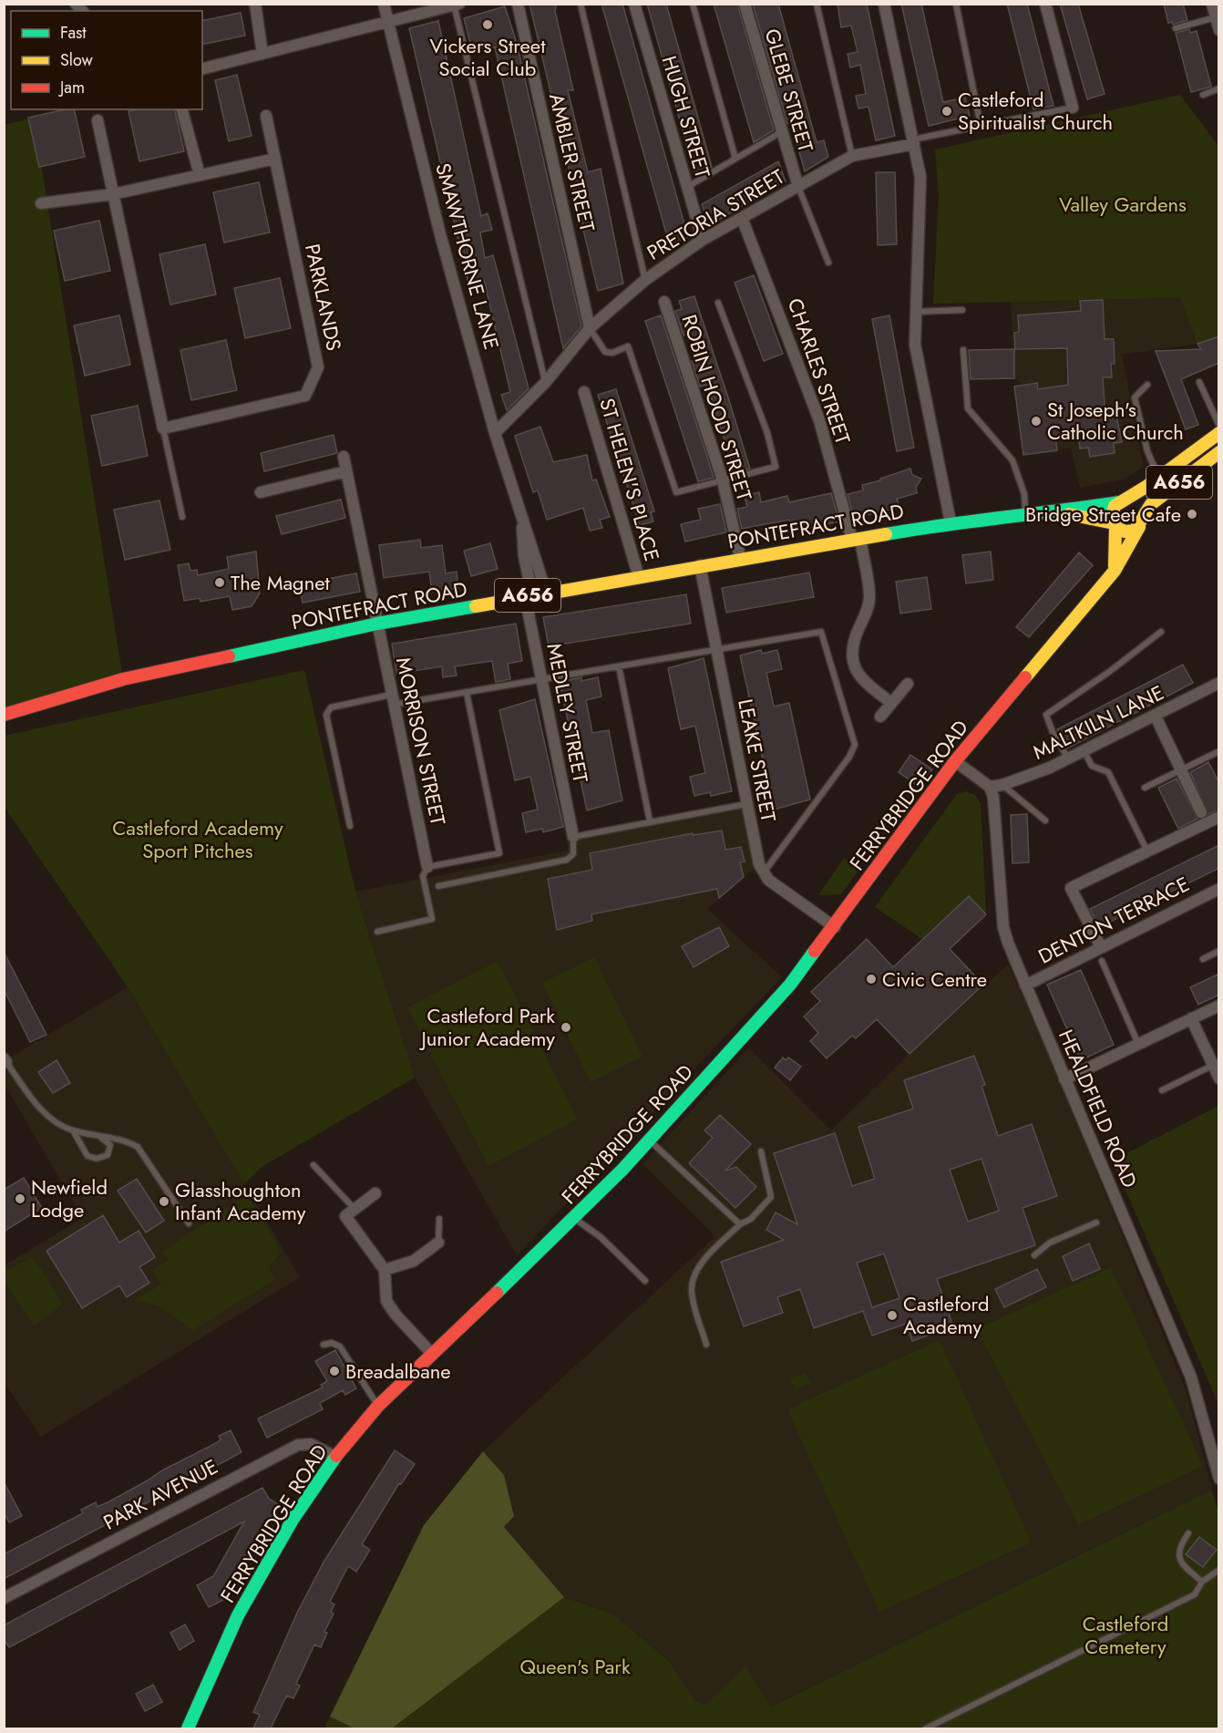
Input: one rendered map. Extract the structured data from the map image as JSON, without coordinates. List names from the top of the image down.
{
  "streets": {
    "street": [
      "GLEBE STREET",
      "HUGH STREET",
      "AMBLER STREET",
      "PRETORIA STREET",
      "SMAWTHORNE LANE",
      "PARKLANDS",
      "CHARLES STREET",
      "ROBIN HOOD STREET",
      "ST HELEN'S PLACE",
      "A656",
      "PONTEFRACT ROAD",
      "MEDLEY STREET",
      "MALTKILN LANE",
      "MORRISON STREET",
      "LEAKE STREET",
      "FERRYBRIDGE ROAD",
      "DENTON TERRACE",
      "HEALDFIELD ROAD",
      "PARK AVENUE"
    ]
  },
  "crossings": [
    ["GLEBE STREET", "PRETORIA STREET"],
    ["HUGH STREET", "PRETORIA STREET"],
    ["AMBLER STREET", "PRETORIA STREET"],
    ["PRETORIA STREET", "SMAWTHORNE LANE"],
    ["PRETORIA STREET", "CHARLES STREET"],
    ["SMAWTHORNE LANE", "PONTEFRACT ROAD"],
    ["SMAWTHORNE LANE", "MEDLEY STREET"],
    ["CHARLES STREET", "PONTEFRACT ROAD"],
    ["ROBIN HOOD STREET", "PONTEFRACT ROAD"],
    ["ST HELEN'S PLACE", "PONTEFRACT ROAD"],
    ["A656", "PONTEFRACT ROAD"],
    ["A656", "FERRYBRIDGE ROAD"],
    ["PONTEFRACT ROAD", "MEDLEY STREET"],
    ["PONTEFRACT ROAD", "MORRISON STREET"],
    ["PONTEFRACT ROAD", "LEAKE STREET"],
    ["PONTEFRACT ROAD", "FERRYBRIDGE ROAD"],
    ["MALTKILN LANE", "HEALDFIELD ROAD"],
    ["FERRYBRIDGE ROAD", "PARK AVENUE"],
    ["DENTON TERRACE", "HEALDFIELD ROAD"]
  ],
  "parks": [
    "Valley Gardens",
    "Castleford Academy Sport Pitches",
    "Castleford Cemetery",
    "Queen's Park"
  ],
  "places": [
    "Vickers Street Social Club",
    "Castleford Spiritualist Church",
    "St Joseph's Catholic Church",
    "Bridge Street Cafe",
    "The Magnet",
    "Civic Centre",
    "Castleford Park Junior Academy",
    "Newfield Lodge",
    "Glasshoughton Infant Academy",
    "Castleford Academy",
    "Breadalbane"
  ],
  "legend": ["Fast", "Slow", "Jam"]
}
